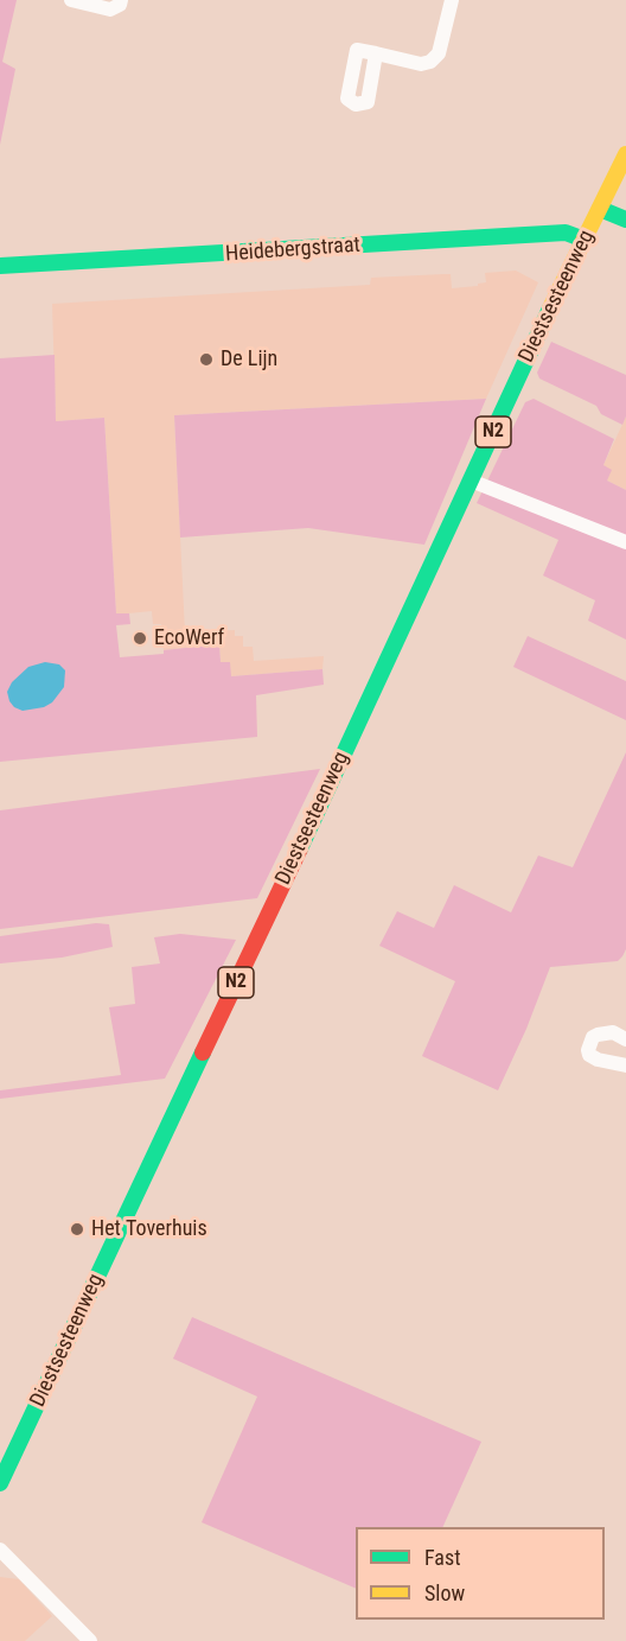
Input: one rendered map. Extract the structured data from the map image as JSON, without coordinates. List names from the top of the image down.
{
  "streets": {
    "main road": ["Heidebergstraat", "Diestsesteenweg", "N2"]
  },
  "crossings": [
    ["Heidebergstraat", "Diestsesteenweg"]
  ],
  "places": ["De Lijn", "EcoWerf", "Het Toverhuis"],
  "legend": ["Fast", "Slow"]
}
